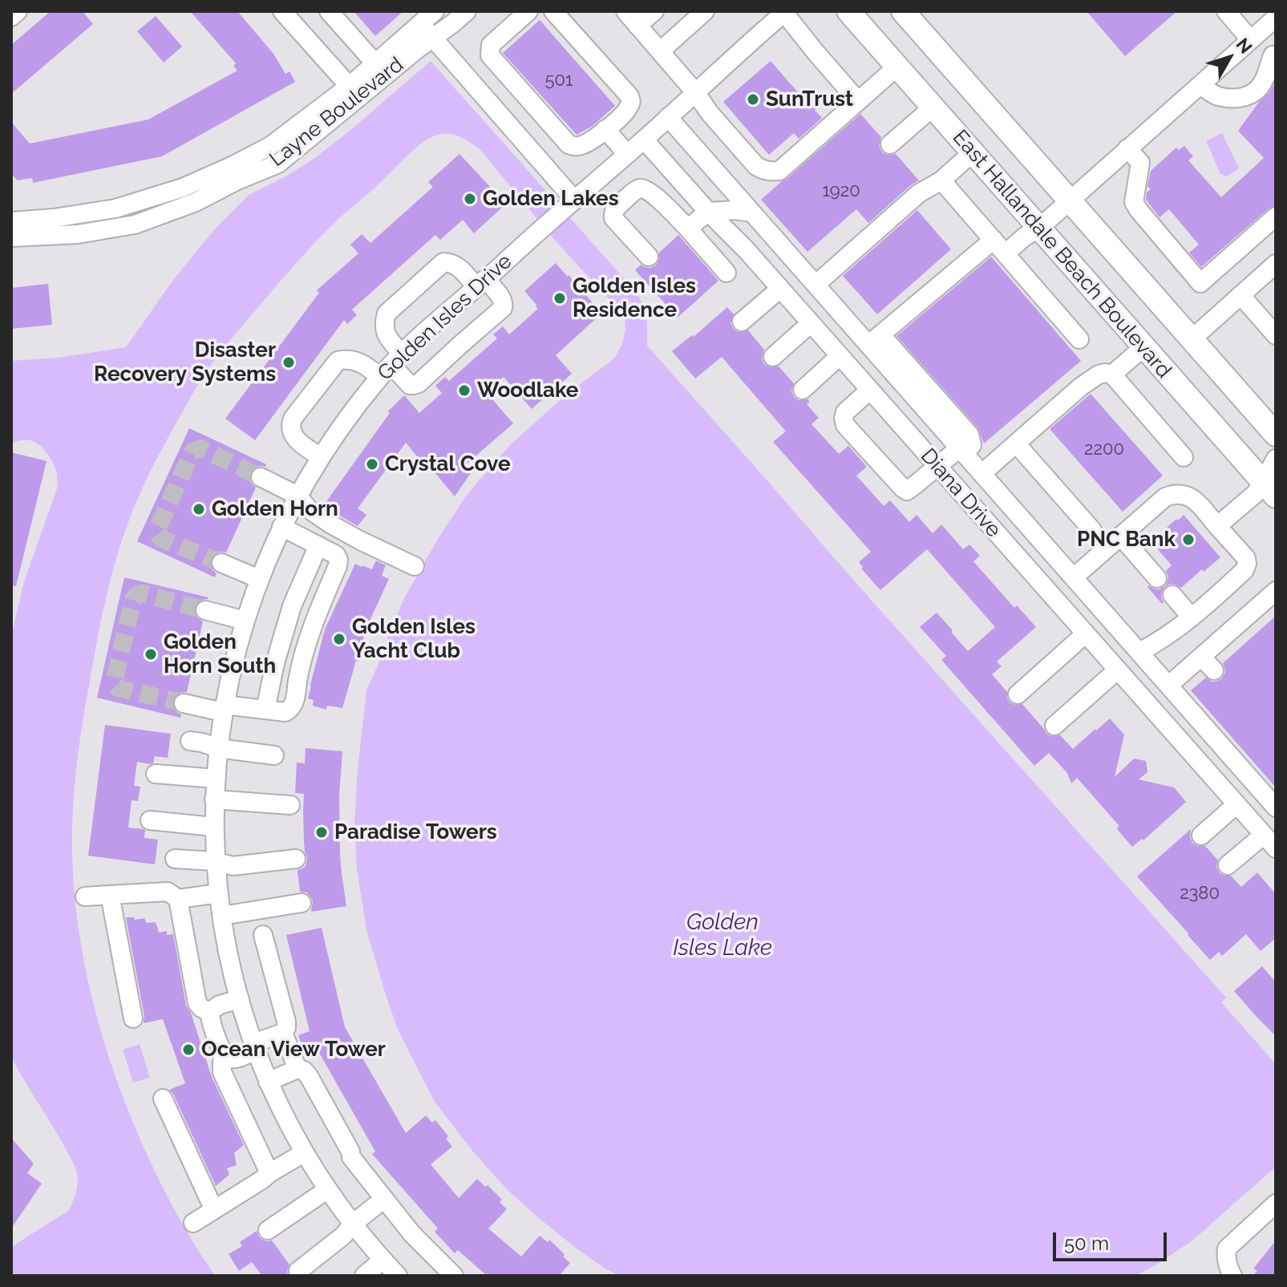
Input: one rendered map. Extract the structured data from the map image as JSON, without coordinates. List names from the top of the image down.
{
  "streets": {
    "main road": ["East Hallandale Beach Boulevard"],
    "street": ["Layne Boulevard", "Golden Isles Drive", "Diana Drive"]
  },
  "crossings": [
    ["Golden Isles Drive", "Diana Drive"]
  ],
  "water": ["Golden Isles Lake"],
  "places": [
    "SunTrust",
    "Golden Lakes",
    "Golden Isles Residence",
    "Disaster Recovery Systems",
    "Woodlake",
    "Crystal Cove",
    "Golden Horn",
    "PNC Bank",
    "Golden Isles Yacht Club",
    "Golden Horn South",
    "Paradise Towers",
    "Ocean View Tower"
  ],
  "house_numbers": [
    "501",
    "1920",
    "2200",
    "2380"
  ],
  "scale_bar": "50 m",
  "north": "top right"
}
